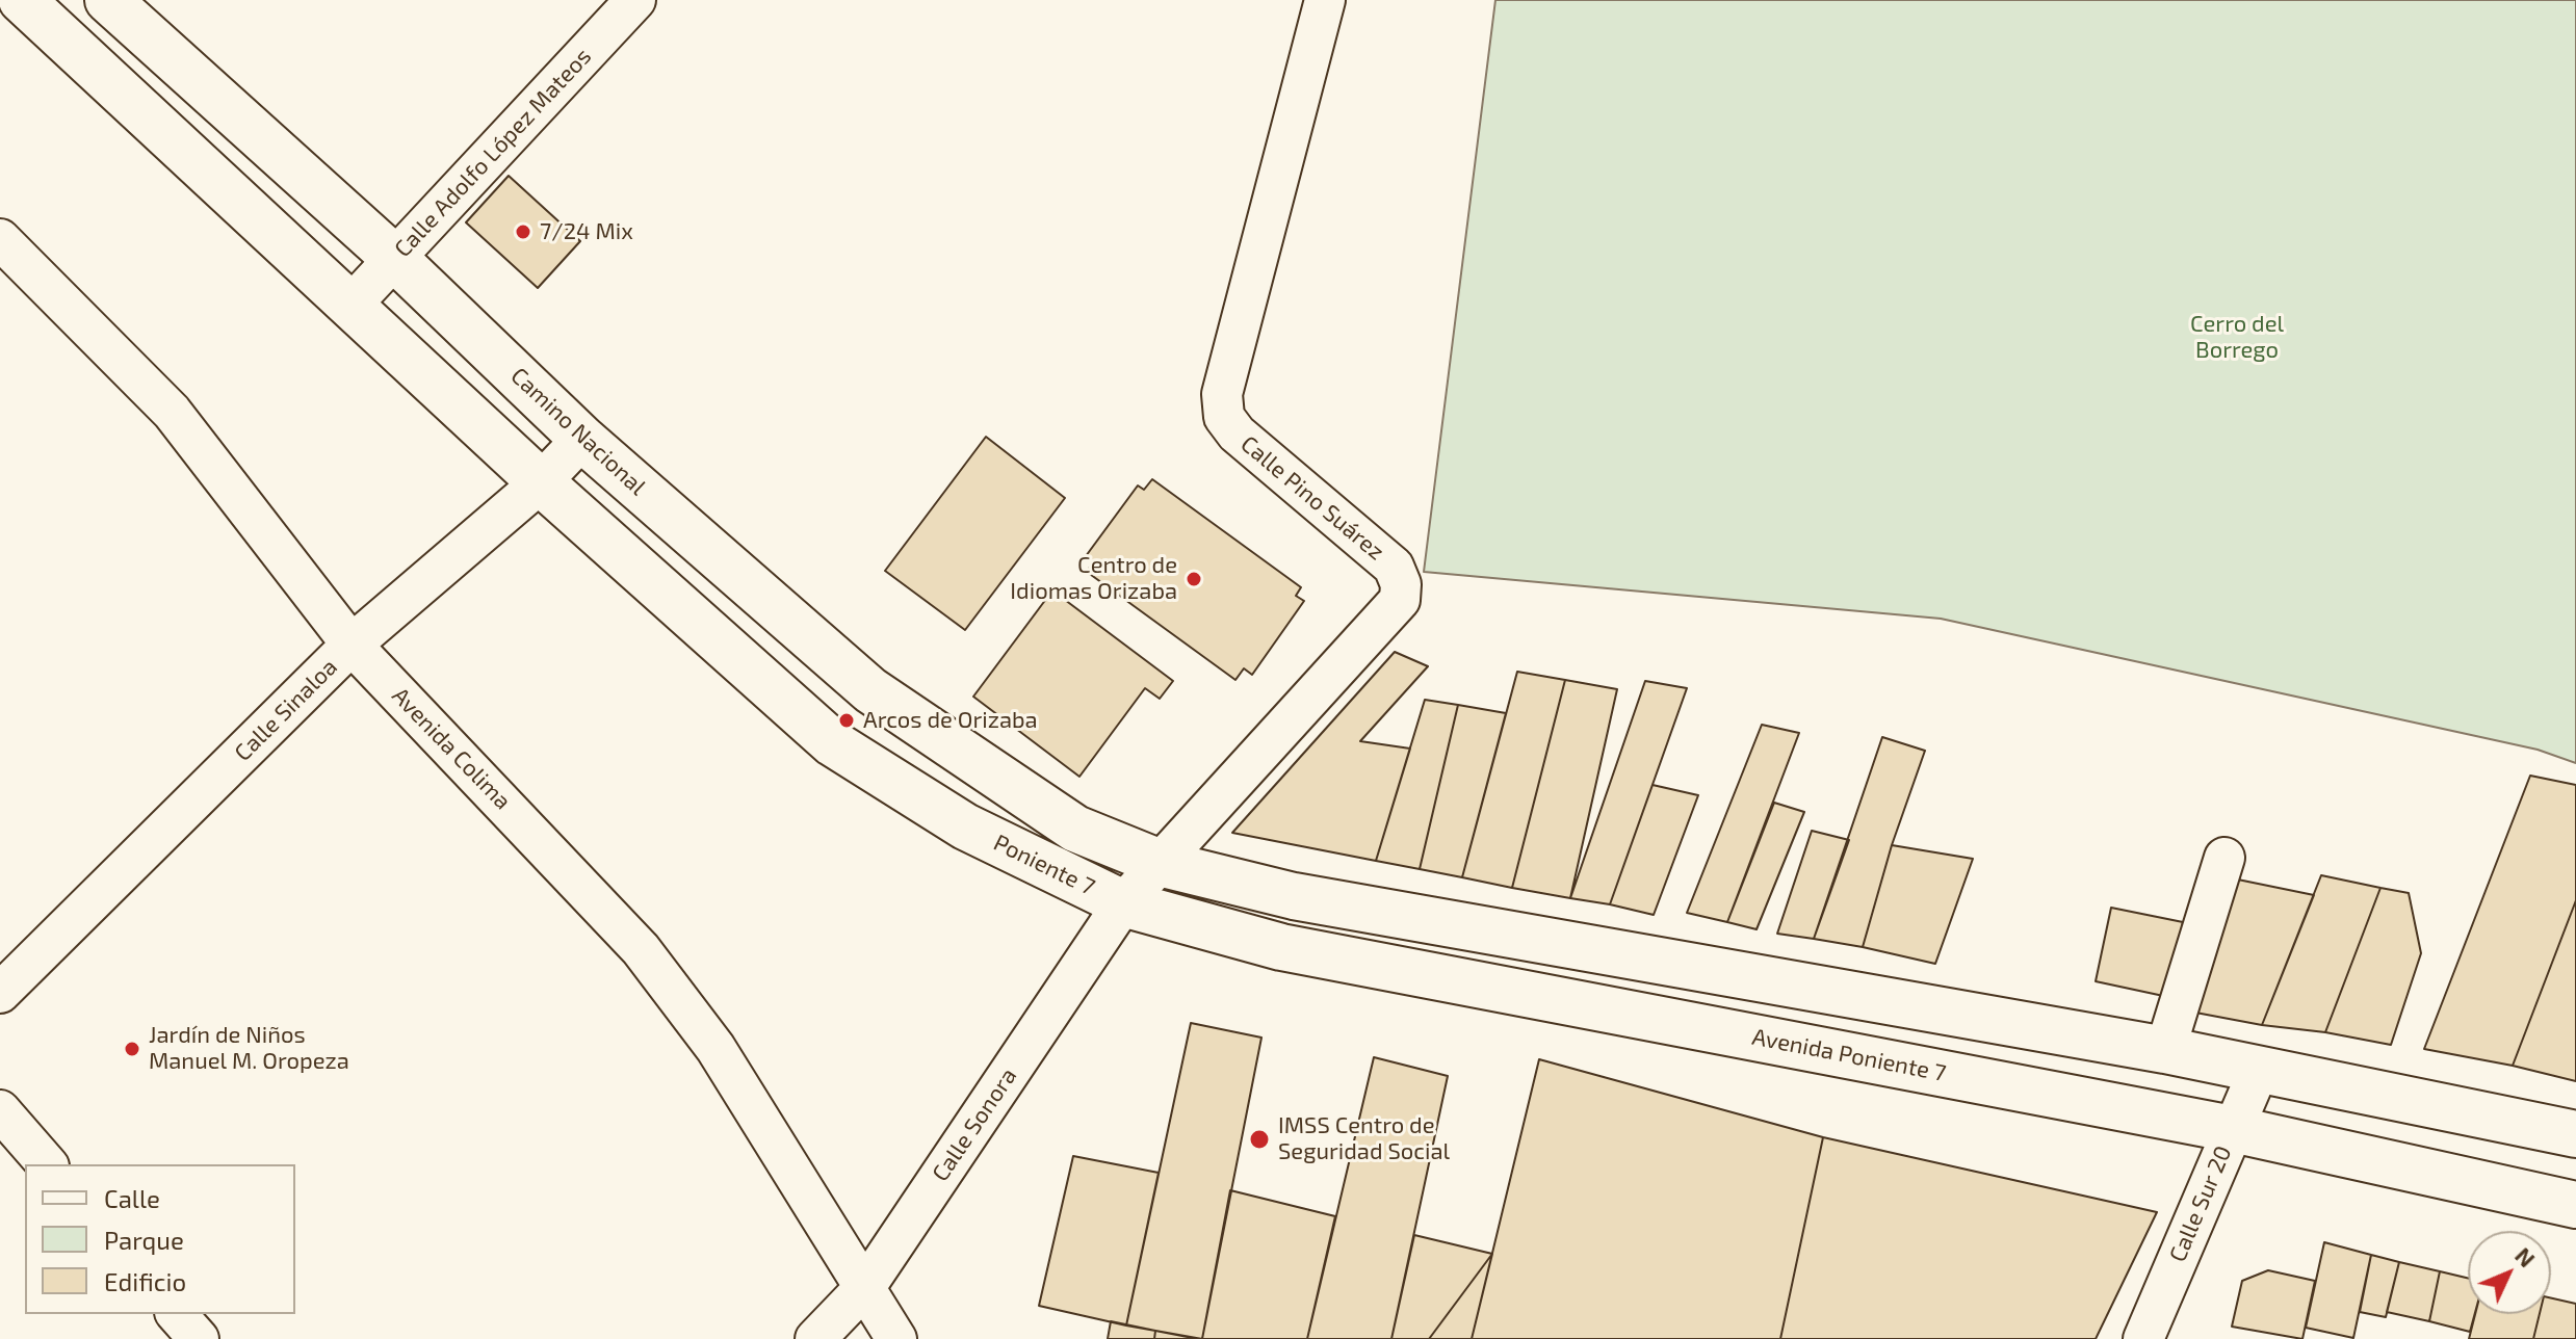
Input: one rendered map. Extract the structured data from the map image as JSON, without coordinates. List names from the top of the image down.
{
  "streets": {
    "main road": ["Camino Nacional", "Poniente 7", "Avenida Poniente 7"],
    "street": [
      "Calle Adolfo López Mateos",
      "Calle Pino Suárez",
      "Calle Sinaloa",
      "Avenida Colima",
      "Calle Sonora",
      "Calle Sur 20"
    ]
  },
  "crossings": [
    ["Calle Adolfo López Mateos", "Camino Nacional"],
    ["Camino Nacional", "Calle Sinaloa"],
    ["Camino Nacional", "Poniente 7"],
    ["Calle Pino Suárez", "Poniente 7"],
    ["Calle Pino Suárez", "Avenida Poniente 7"],
    ["Calle Pino Suárez", "Calle Sonora"],
    ["Calle Sinaloa", "Avenida Colima"],
    ["Calle Sinaloa", "Poniente 7"],
    ["Avenida Colima", "Calle Sonora"],
    ["Poniente 7", "Avenida Poniente 7"],
    ["Poniente 7", "Calle Sonora"],
    ["Avenida Poniente 7", "Calle Sonora"],
    ["Avenida Poniente 7", "Calle Sur 20"]
  ],
  "parks": ["Cerro del Borrego"],
  "places": [
    "7/24 Mix",
    "Centro de Idiomas Orizaba",
    "Arcos de Orizaba",
    "Jardín de Niños Manuel M. Oropeza",
    "IMSS Centro de Seguridad Social"
  ],
  "legend": ["Calle", "Parque", "Edificio"],
  "north": "top right"
}
